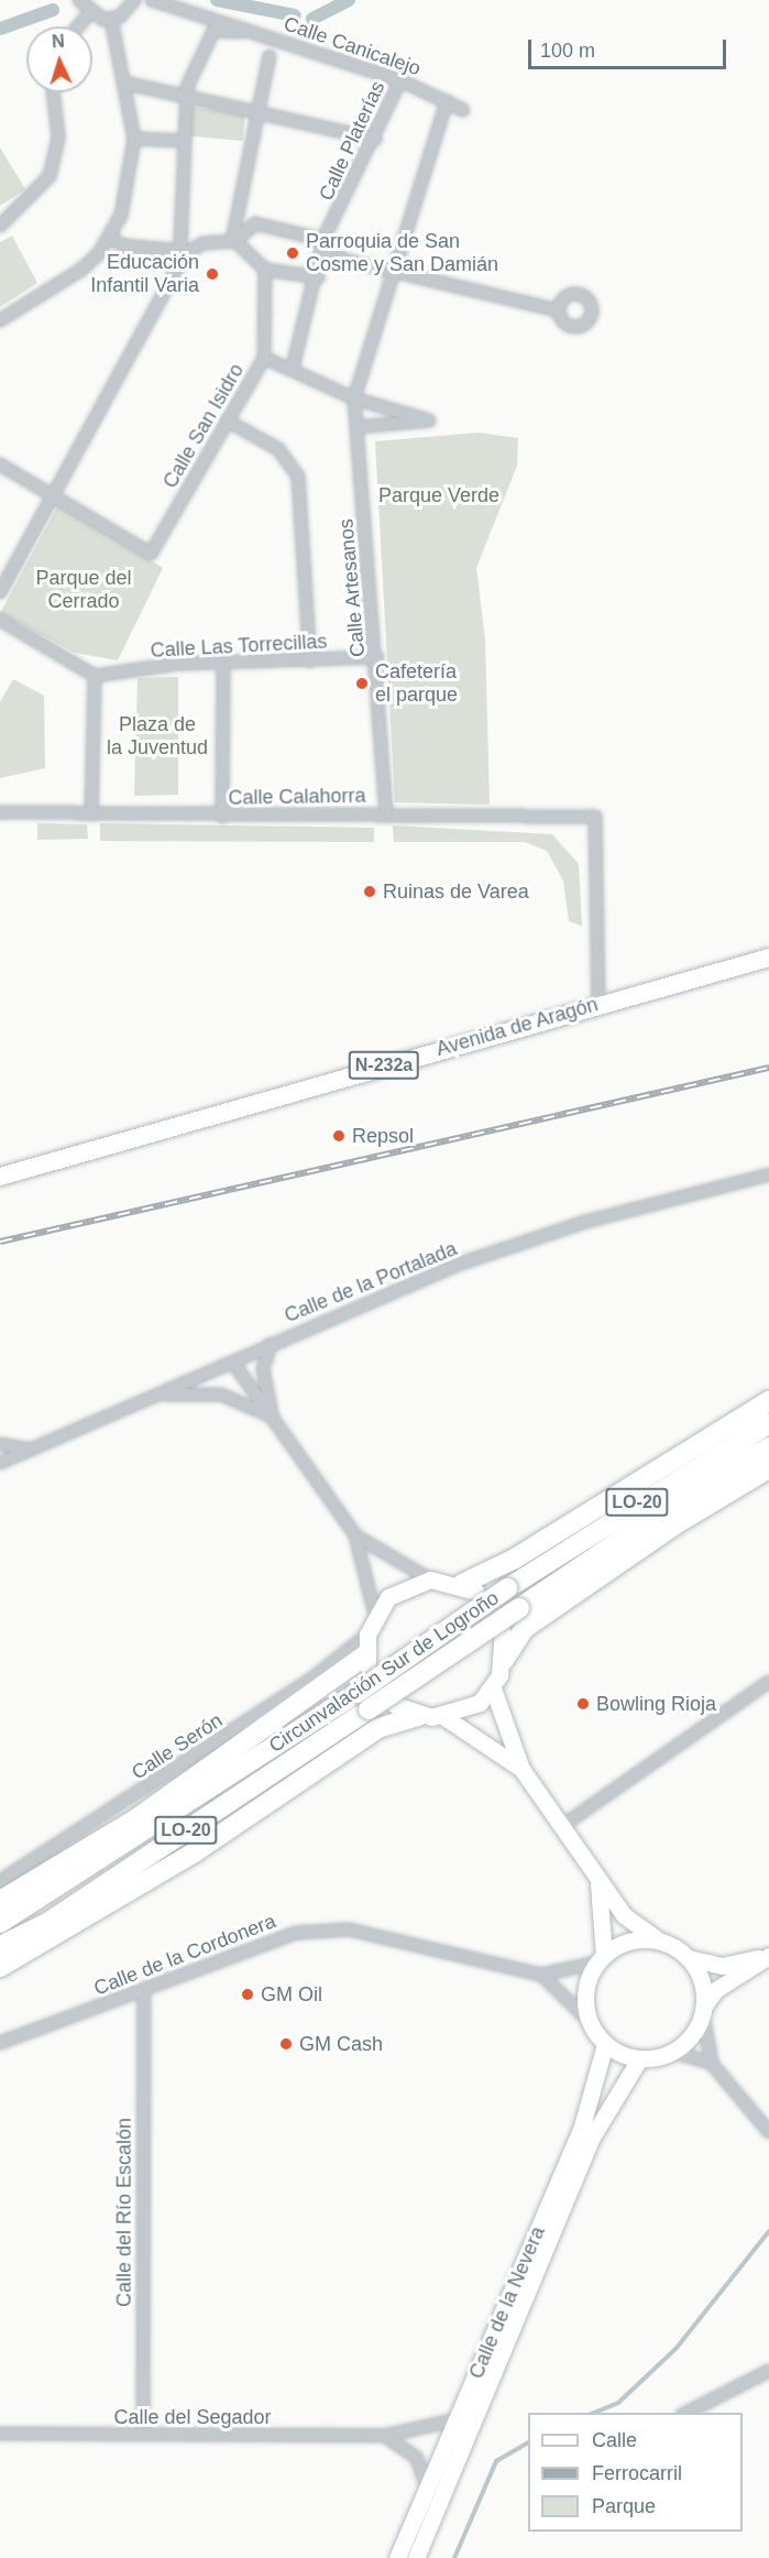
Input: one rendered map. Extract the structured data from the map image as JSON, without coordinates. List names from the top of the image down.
{
  "streets": {
    "highway": ["LO-20", "Circunvalación Sur de Logroño"],
    "main road": ["Avenida de Aragón", "N-232a", "Calle de la Nevera"],
    "street": [
      "Calle Canicalejo",
      "Calle Platerías",
      "Calle San Isidro",
      "Calle Artesanos",
      "Calle Las Torrecillas",
      "Calle Calahorra",
      "Calle de la Portalada",
      "Calle Serón",
      "Calle de la Cordonera",
      "Calle del Río Escalón",
      "Calle del Segador"
    ]
  },
  "crossings": [
    ["Calle Canicalejo", "Calle Platerías"],
    ["Calle Artesanos", "Calle Las Torrecillas"],
    ["Calle Artesanos", "Calle Calahorra"],
    ["Calle Calahorra", "Avenida de Aragón"],
    ["Calle de la Cordonera", "Calle del Río Escalón"],
    ["Calle de la Cordonera", "Calle de la Nevera"],
    ["Calle del Río Escalón", "Calle del Segador"],
    ["Calle de la Nevera", "Calle del Segador"]
  ],
  "parks": ["Parque Verde", "Parque del Cerrado", "Plaza de la Juventud"],
  "places": [
    "Parroquia de San Cosme y San Damián",
    "Educación Infantil Varia",
    "Cafetería el parque",
    "Ruinas de Varea",
    "Repsol",
    "Bowling Rioja",
    "GM Oil",
    "GM Cash"
  ],
  "legend": ["Calle", "Ferrocarril", "Parque"],
  "scale_bar": "100 m",
  "north": "top"
}
